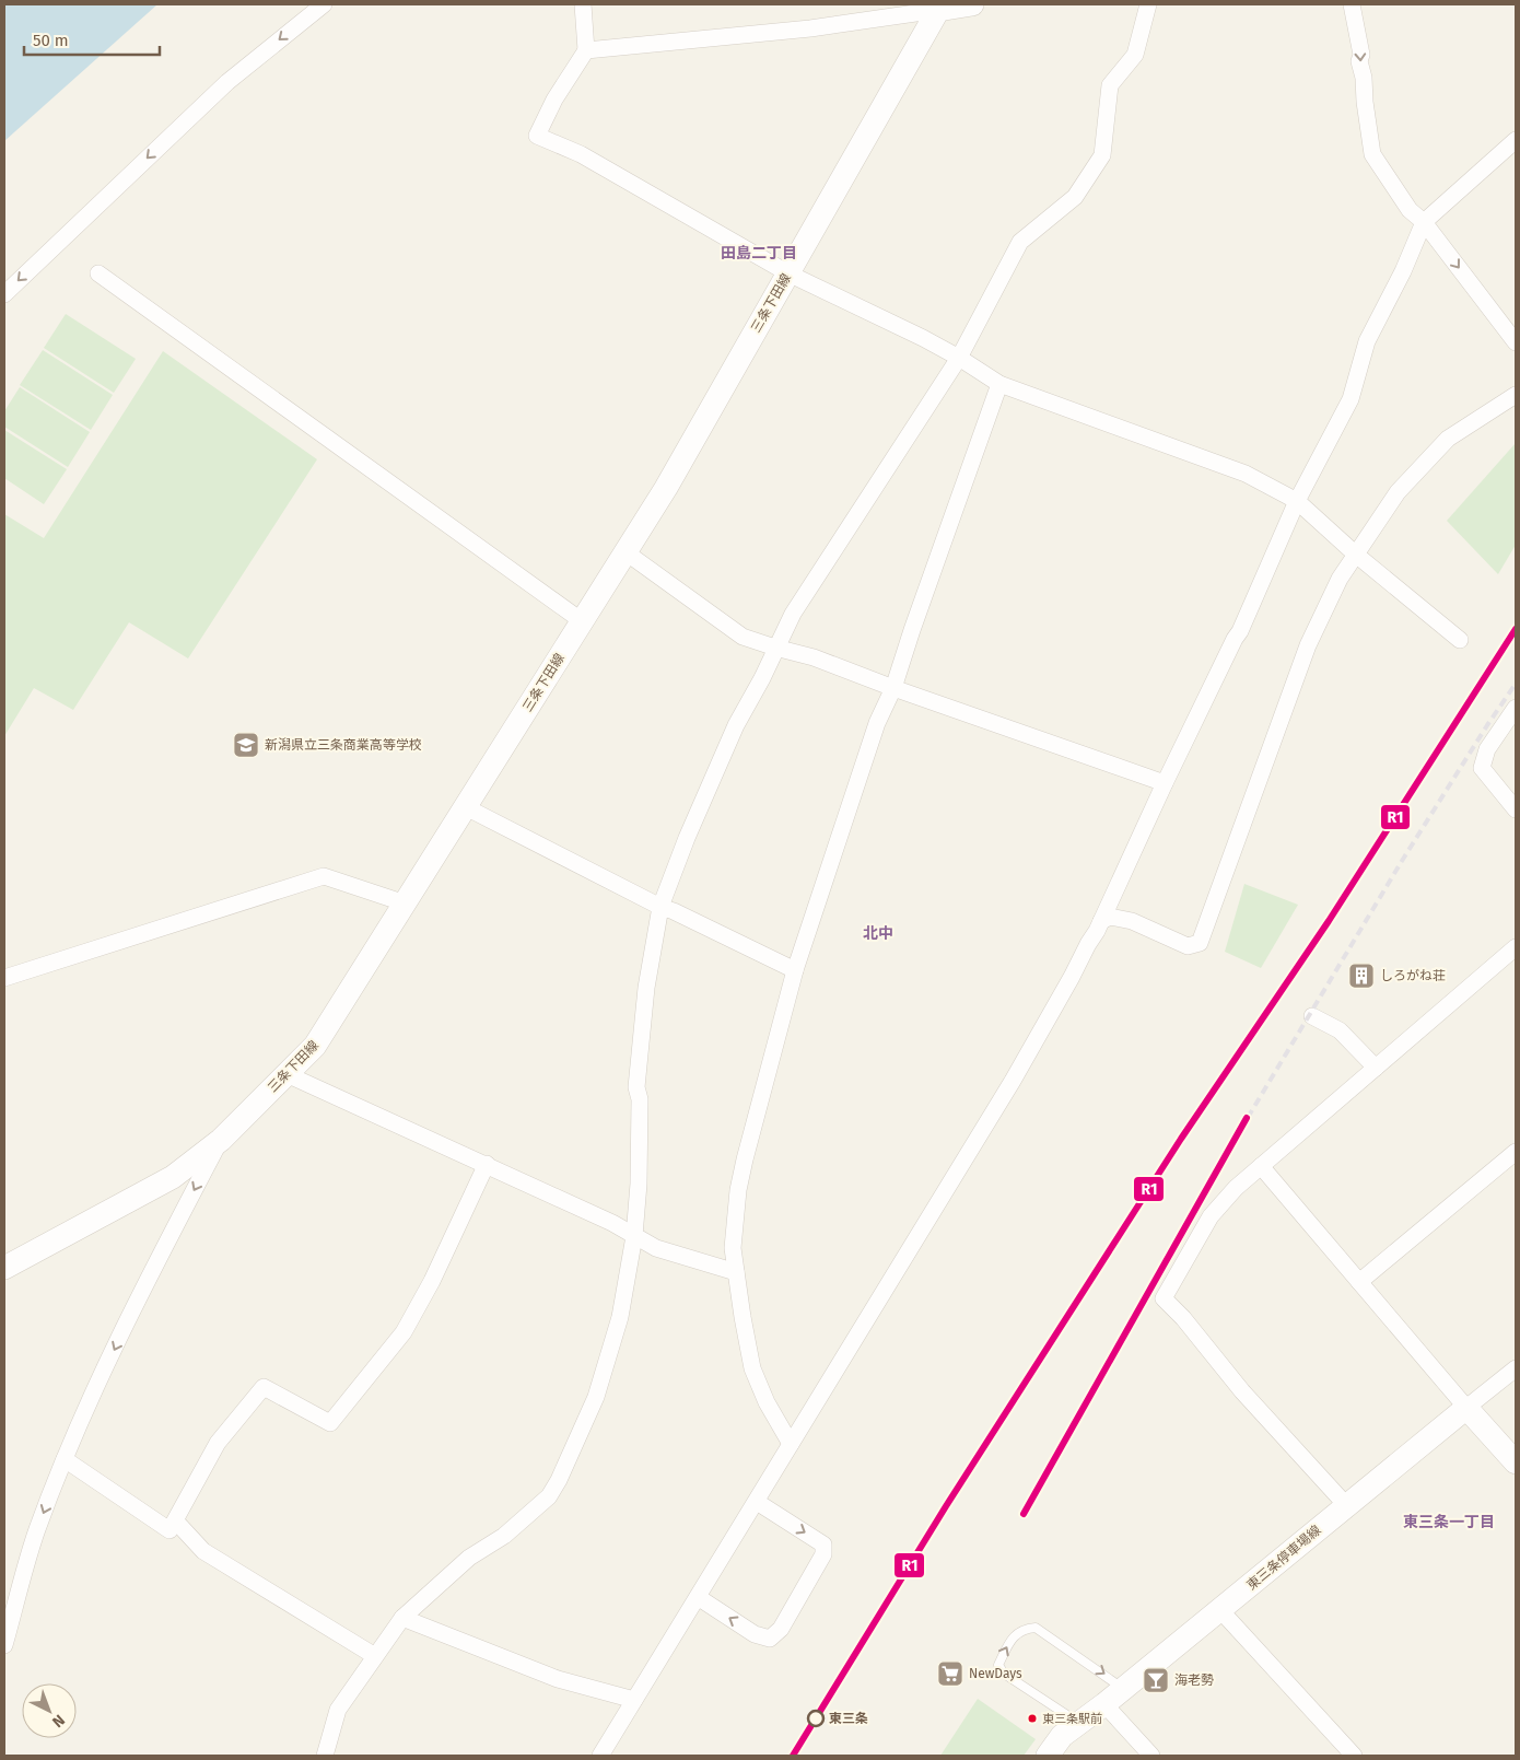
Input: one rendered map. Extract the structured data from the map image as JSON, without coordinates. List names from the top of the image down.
{
  "streets": {
    "main road": ["三条下田線", "東三条停車場線"]
  },
  "districts": ["田島二丁目", "北中", "東三条一丁目"],
  "places": {
    "school or university": ["新潟県立三条商業高等学校"],
    "building": ["しろがね荘"],
    "supermarket": ["NewDays"],
    "bar": ["海老勢"],
    "other": ["東三条", "東三条駅前"]
  },
  "lines": ["transit line R1"],
  "scale_bar": "50 m",
  "north": "bottom right"
}
